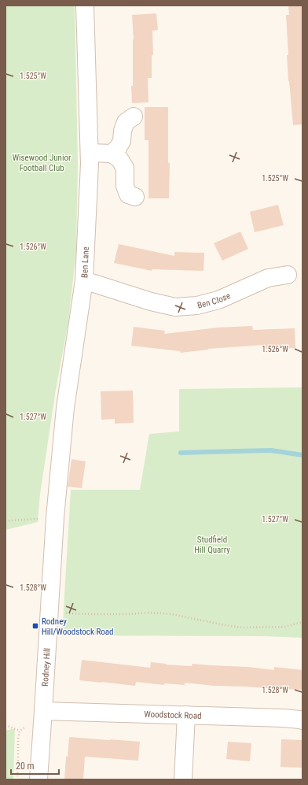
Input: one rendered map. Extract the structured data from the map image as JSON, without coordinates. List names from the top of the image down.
{
  "streets": {
    "street": [
      "Ben Lane",
      "Ben Close",
      "Rodney Hill",
      "Woodstock Road"
    ]
  },
  "crossings": [
    ["Ben Lane", "Ben Close"],
    ["Ben Lane", "Rodney Hill"],
    ["Rodney Hill", "Woodstock Road"]
  ],
  "parks": ["Wisewood Junior Football Club", "Studfield Hill Quarry"],
  "places": {
    "transit": ["Rodney Hill/Woodstock Road"]
  },
  "scale_bar": "20 m",
  "coordinates": [
    "1.525°W",
    "1.526°W",
    "1.527°W",
    "1.528°W"
  ]
}
